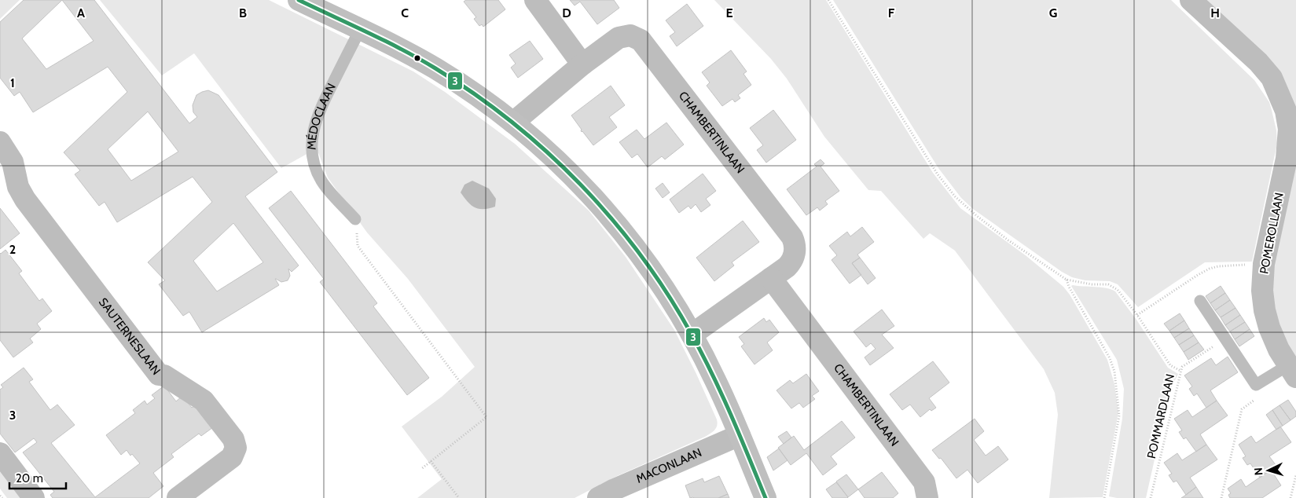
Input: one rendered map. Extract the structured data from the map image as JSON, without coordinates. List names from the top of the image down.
{
  "streets": {
    "street": [
      "CHAMBERTINLAAN",
      "POMEROLLAAN",
      "SAUTERNESLAAN",
      "MACONLAAN"
    ],
    "lane": ["MÉDOCLAAN"],
    "path": ["POMMARDLAAN"]
  },
  "lines": ["transit line 3"],
  "scale_bar": "20 m",
  "north": "left",
  "grid": {
    "columns": [
      "A",
      "B",
      "C",
      "D",
      "E",
      "F",
      "G",
      "H"
    ],
    "rows": ["1", "2", "3"]
  }
}
